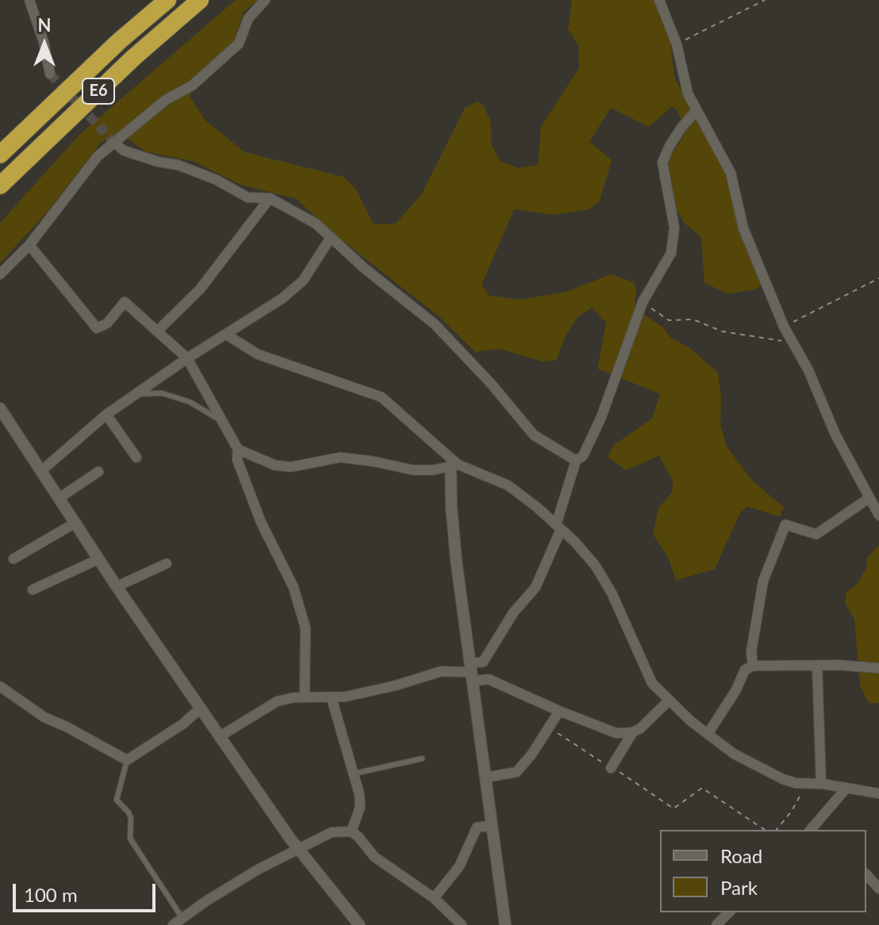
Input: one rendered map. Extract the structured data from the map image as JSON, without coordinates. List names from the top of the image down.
{
  "streets": {
    "highway": ["E6"]
  },
  "legend": ["Road", "Park"],
  "scale_bar": "100 m",
  "north": "top"
}
